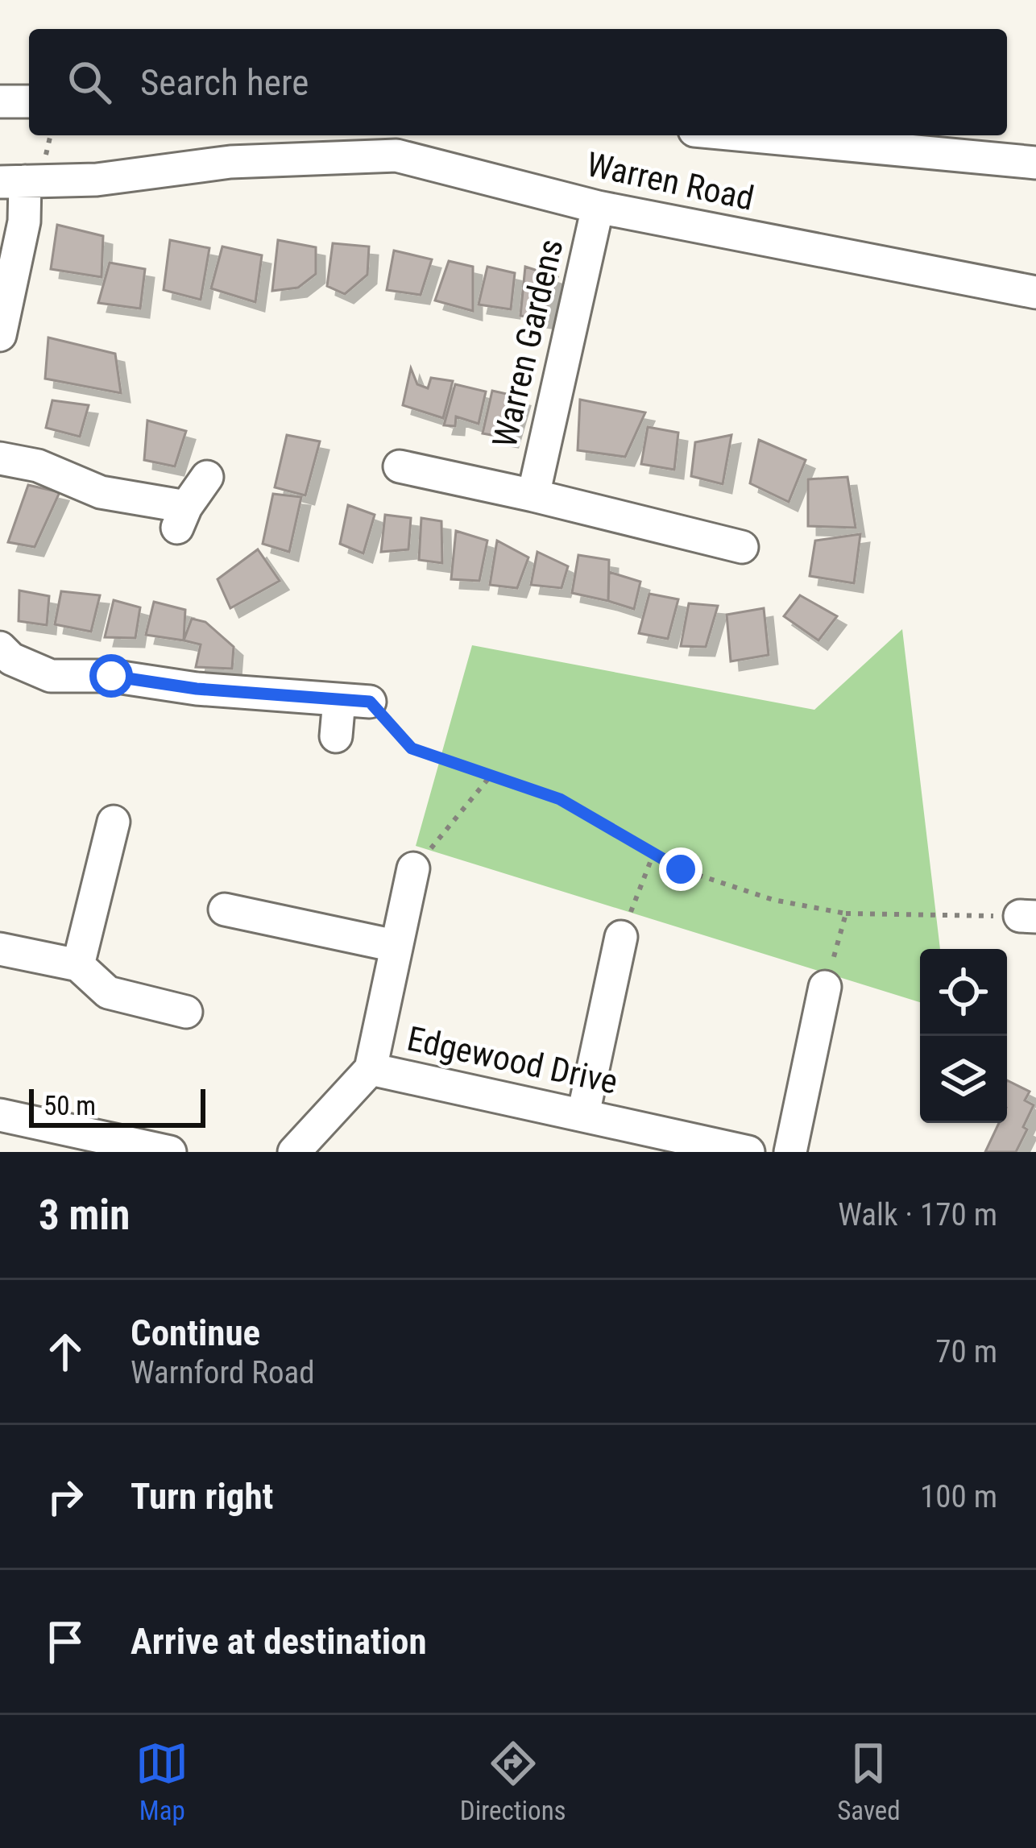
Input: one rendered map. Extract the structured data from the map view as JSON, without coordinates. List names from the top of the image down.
{
  "streets": {
    "street": ["Warren Road", "Warren Gardens", "Edgewood Drive"]
  },
  "crossings": [
    ["Warren Road", "Warren Gardens"]
  ],
  "scale_bar": "50 m",
  "page": {
    "search": "Search here",
    "scale": "50 m",
    "heading": ["3 min", "Walk · 170 m"],
    "list": [
      ["Continue", "Warnford Road", "70 m"],
      ["Turn right", "100 m"],
      "Arrive at destination"
    ],
    "nav": ["Map", "Directions", "Saved"]
  }
}
